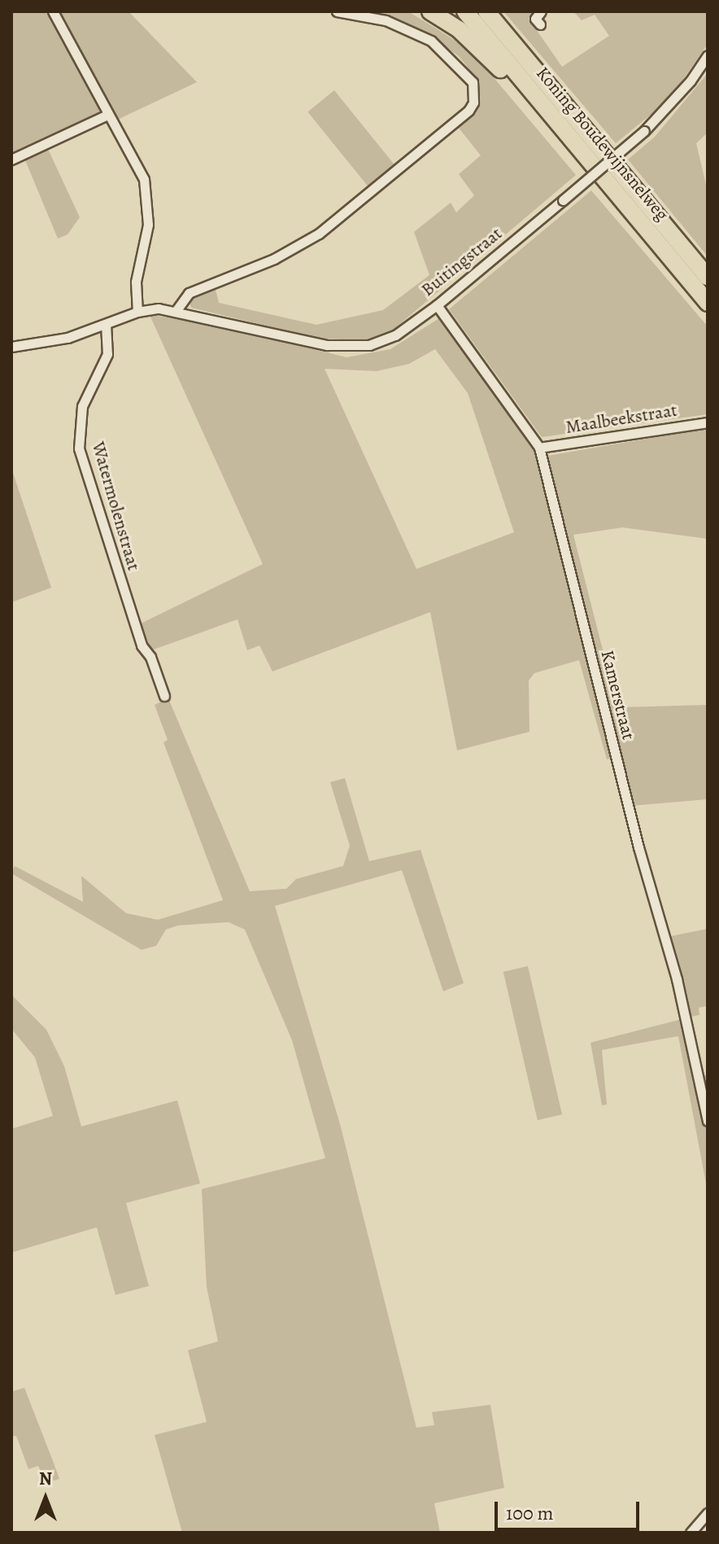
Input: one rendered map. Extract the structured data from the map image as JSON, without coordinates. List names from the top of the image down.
{
  "streets": {
    "highway": ["Koning Boudewijnsnelweg"],
    "street": [
      "Buitingstraat",
      "Maalbeekstraat",
      "Watermolenstraat",
      "Kamerstraat"
    ]
  },
  "crossings": [
    ["Buitingstraat", "Watermolenstraat"],
    ["Buitingstraat", "Kamerstraat"],
    ["Maalbeekstraat", "Kamerstraat"]
  ],
  "scale_bar": "100 m",
  "north": "top"
}
